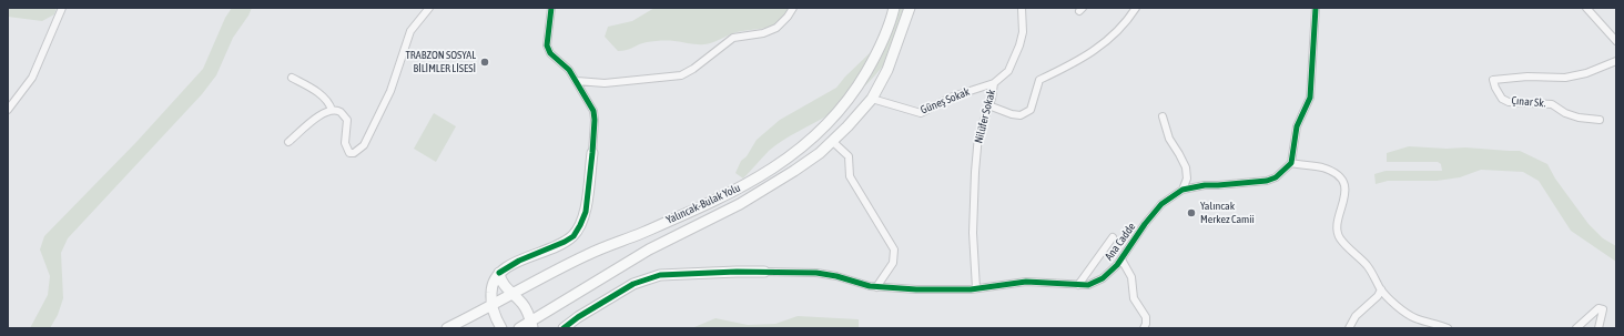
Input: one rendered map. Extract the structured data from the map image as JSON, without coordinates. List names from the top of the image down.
{
  "streets": {
    "main road": ["Yalıncak-Bulak Yolu"],
    "street": [
      "Güneş Sokak",
      "Çınar Sk.",
      "Nilüfer Sokak",
      "Ana Cadde"
    ]
  },
  "crossings": [
    ["Güneş Sokak", "Nilüfer Sokak"],
    ["Güneş Sokak", "Yalıncak-Bulak Yolu"],
    ["Nilüfer Sokak", "Ana Cadde"]
  ],
  "places": ["TRABZON SOSYAL BİLİMLER LİSESİ", "Yalıncak Merkez Camii"]
}
